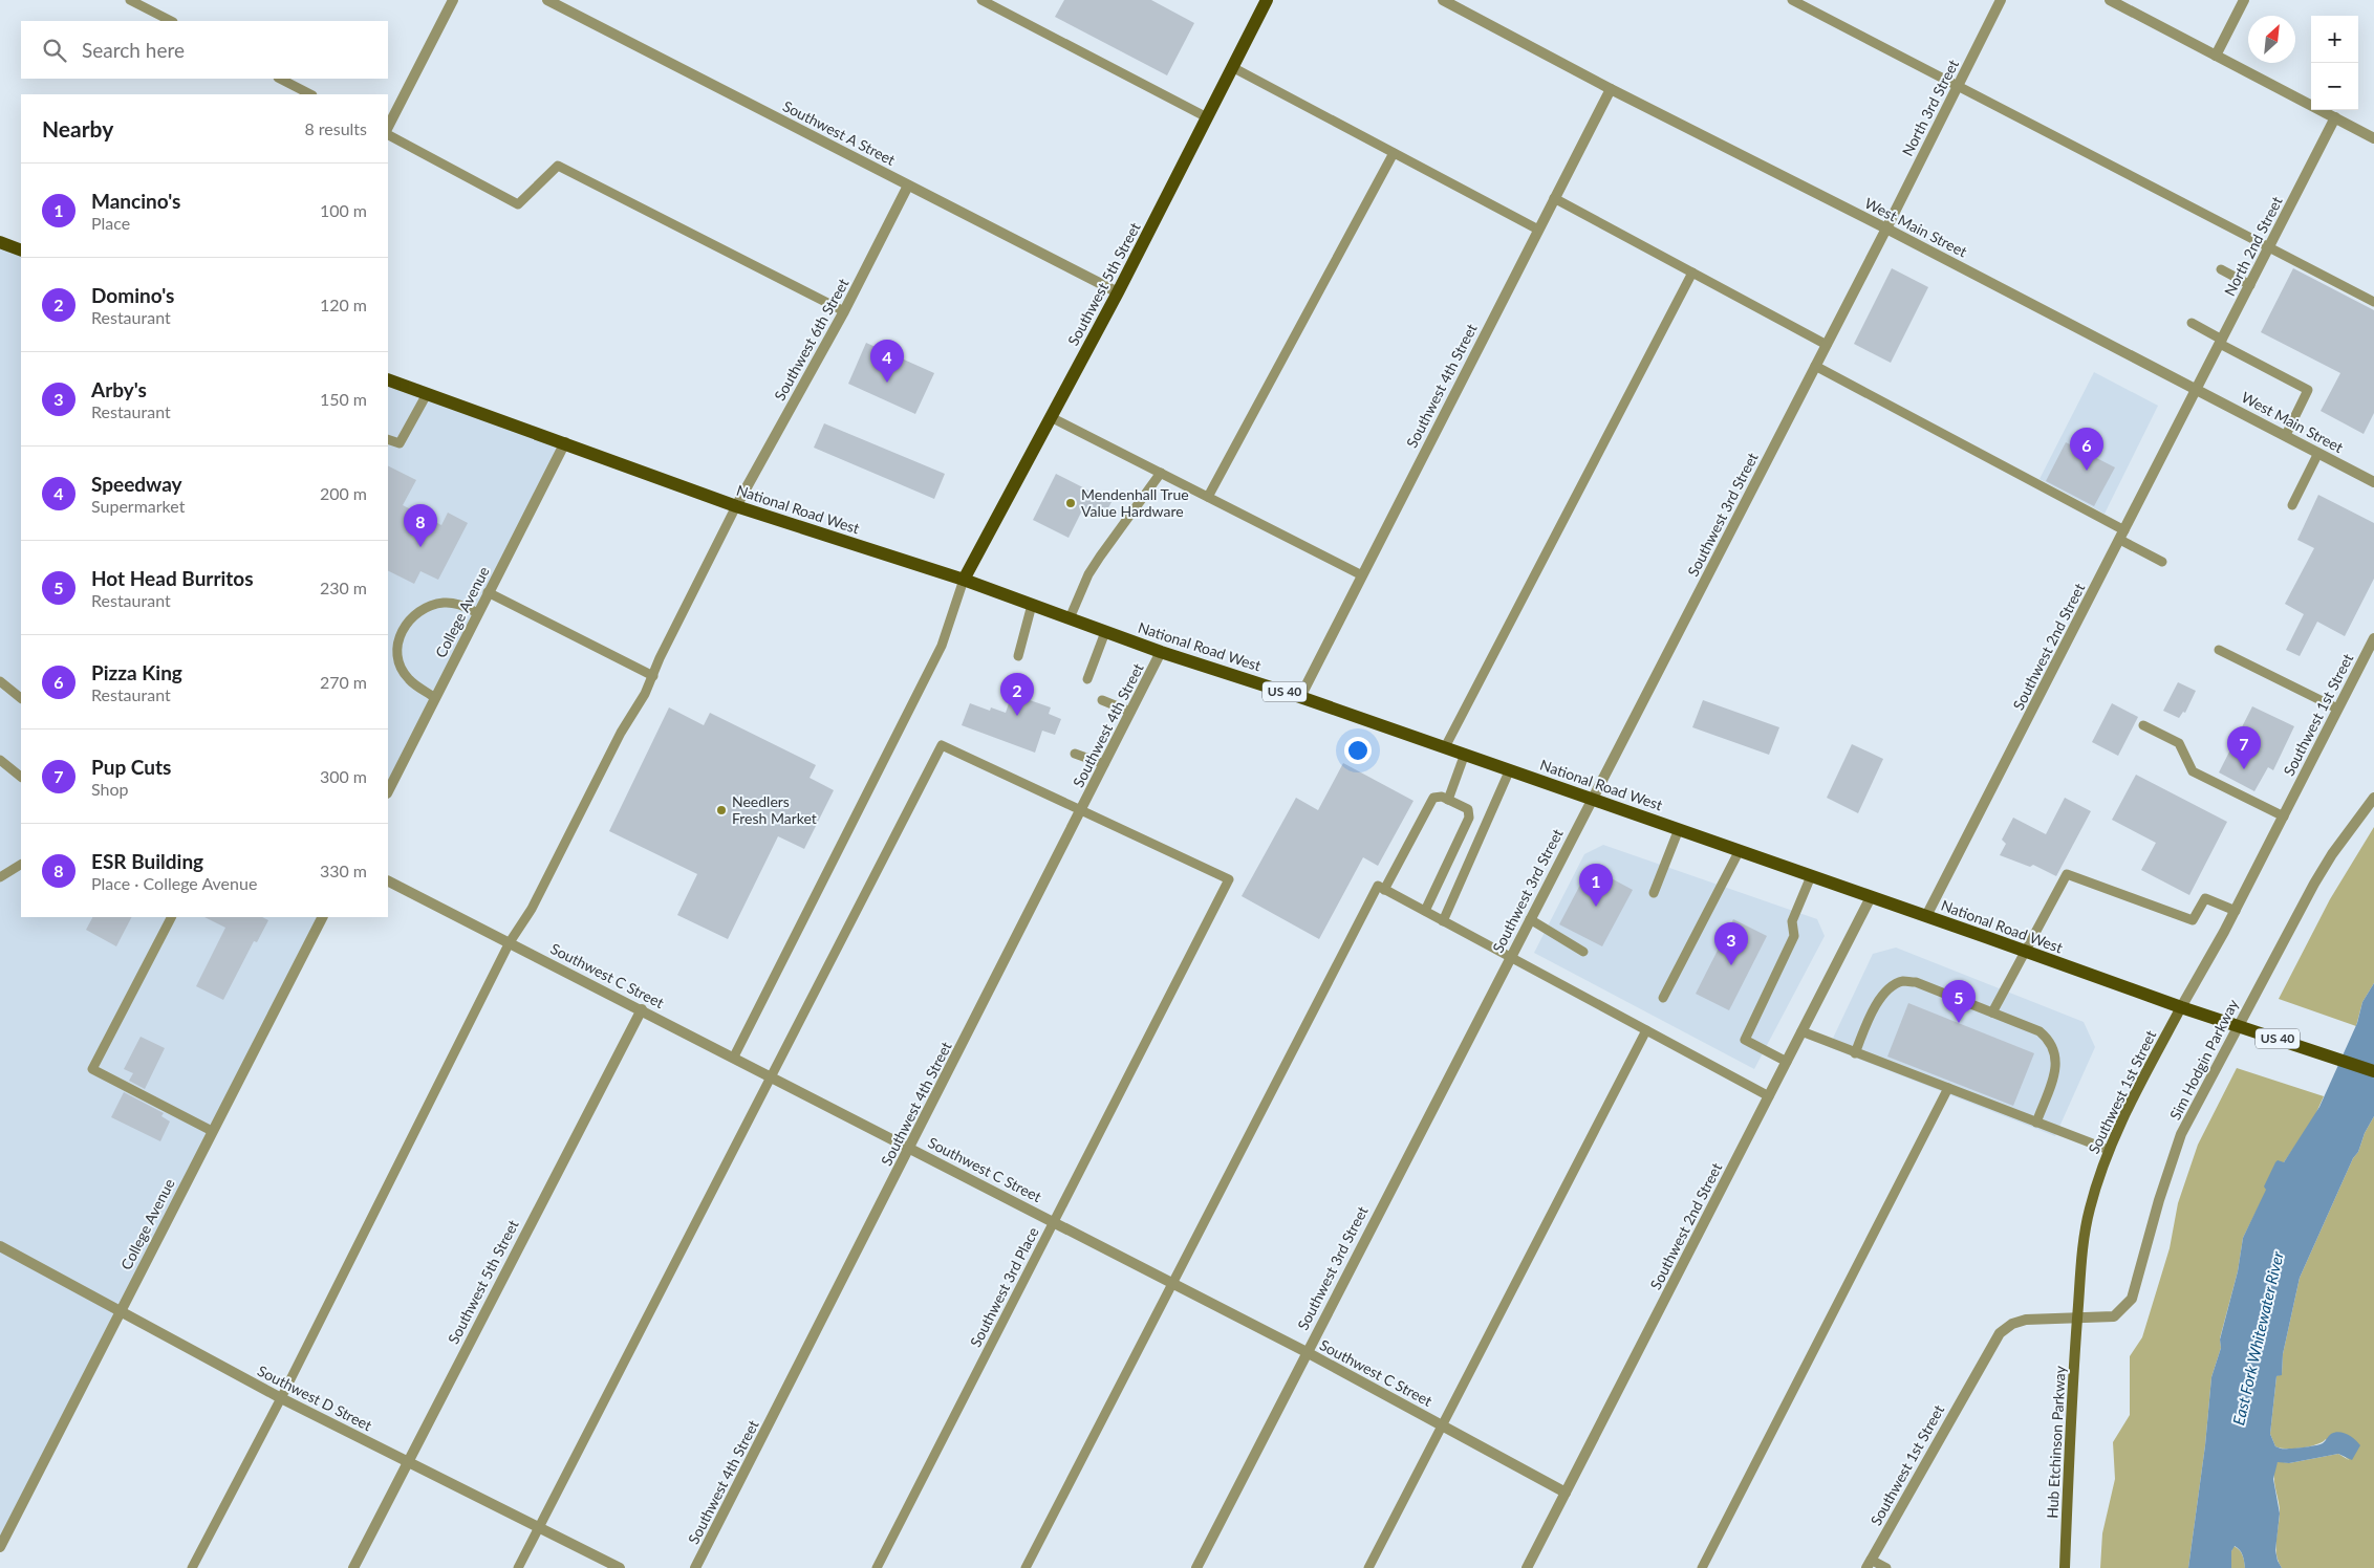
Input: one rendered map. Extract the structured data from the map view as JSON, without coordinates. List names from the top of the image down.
{
  "streets": {
    "main road": ["Southwest 5th Street", "National Road West", "US 40"],
    "street": [
      "North 3rd Street",
      "Southwest A Street",
      "West Main Street",
      "North 2nd Street",
      "Southwest 6th Street",
      "Southwest 4th Street",
      "Southwest 3rd Street",
      "College Avenue",
      "Southwest 2nd Street",
      "Southwest 1st Street",
      "Southwest C Street",
      "Sim Hodgin Parkway",
      "Southwest D Street",
      "Hub Etchinson Parkway"
    ],
    "lane": ["Southwest 3rd Place"]
  },
  "crossings": [
    ["North 3rd Street", "West Main Street"],
    ["North 3rd Street", "Southwest 3rd Street"],
    ["Southwest A Street", "Southwest 5th Street"],
    ["Southwest A Street", "Southwest 6th Street"],
    ["West Main Street", "North 2nd Street"],
    ["West Main Street", "Southwest 4th Street"],
    ["West Main Street", "Southwest 3rd Street"],
    ["West Main Street", "Southwest 2nd Street"],
    ["North 2nd Street", "Southwest 2nd Street"],
    ["Southwest 5th Street", "National Road West"],
    ["Southwest 5th Street", "Southwest C Street"],
    ["Southwest 5th Street", "Southwest D Street"],
    ["Southwest 6th Street", "National Road West"],
    ["Southwest 4th Street", "National Road West"],
    ["Southwest 4th Street", "Southwest C Street"],
    ["Southwest 4th Street", "Southwest 3rd Place"],
    ["National Road West", "Southwest 3rd Street"],
    ["National Road West", "College Avenue"],
    ["National Road West", "Southwest 2nd Street"],
    ["National Road West", "US 40"],
    ["National Road West", "Southwest 1st Street"],
    ["Southwest 3rd Street", "Southwest C Street"],
    ["College Avenue", "Southwest D Street"],
    ["Southwest 2nd Street", "Southwest C Street"],
    ["US 40", "Southwest 1st Street"],
    ["Southwest 1st Street", "Sim Hodgin Parkway"],
    ["Southwest 1st Street", "Hub Etchinson Parkway"],
    ["Southwest C Street", "Southwest 3rd Place"],
    ["Sim Hodgin Parkway", "Hub Etchinson Parkway"]
  ],
  "water": ["East Fork Whitewater River"],
  "places": ["Mendenhall True Value Hardware", "Needlers Fresh Market"],
  "north": "top right",
  "page": {
    "map_buttons": ["+", "−"],
    "search": "Search here",
    "heading": ["Nearby", "8 results"],
    "list": [
      {
        "mark": "1",
        "name": "Mancino's",
        "note": "Place",
        "value": "100 m"
      },
      {
        "mark": "2",
        "name": "Domino's",
        "note": "Restaurant",
        "value": "120 m"
      },
      {
        "mark": "3",
        "name": "Arby's",
        "note": "Restaurant",
        "value": "150 m"
      },
      {
        "mark": "4",
        "name": "Speedway",
        "note": "Supermarket",
        "value": "200 m"
      },
      {
        "mark": "5",
        "name": "Hot Head Burritos",
        "note": "Restaurant",
        "value": "230 m"
      },
      {
        "mark": "6",
        "name": "Pizza King",
        "note": "Restaurant",
        "value": "270 m"
      },
      {
        "mark": "7",
        "name": "Pup Cuts",
        "note": "Shop",
        "value": "300 m"
      },
      {
        "mark": "8",
        "name": "ESR Building",
        "note": "Place · College Avenue",
        "value": "330 m"
      }
    ],
    "pins": [
      "4",
      "6",
      "8",
      "2",
      "7",
      "1",
      "3",
      "5"
    ]
  }
}
